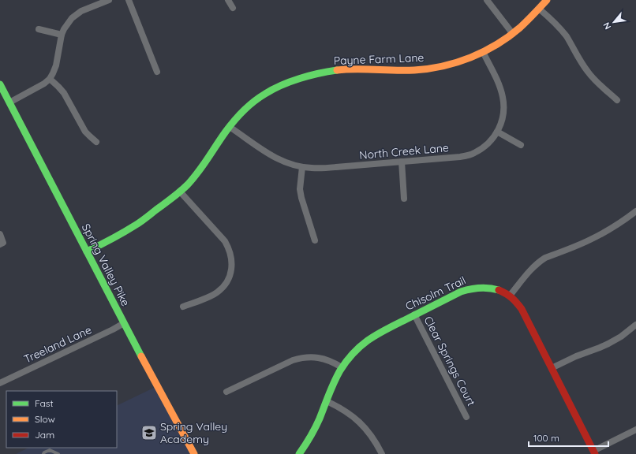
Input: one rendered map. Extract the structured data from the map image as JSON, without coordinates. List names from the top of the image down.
{
  "streets": {
    "street": [
      "Payne Farm Lane",
      "North Creek Lane",
      "Spring Valley Pike",
      "Chisolm Trail",
      "Treeland Lane",
      "Clear Springs Court"
    ]
  },
  "crossings": [
    ["Payne Farm Lane", "North Creek Lane"],
    ["Payne Farm Lane", "Spring Valley Pike"],
    ["Spring Valley Pike", "Treeland Lane"],
    ["Chisolm Trail", "Clear Springs Court"]
  ],
  "places": {
    "school or university": ["Spring Valley Academy"]
  },
  "legend": ["Fast", "Slow", "Jam"],
  "scale_bar": "100 m",
  "north": "bottom left"
}
